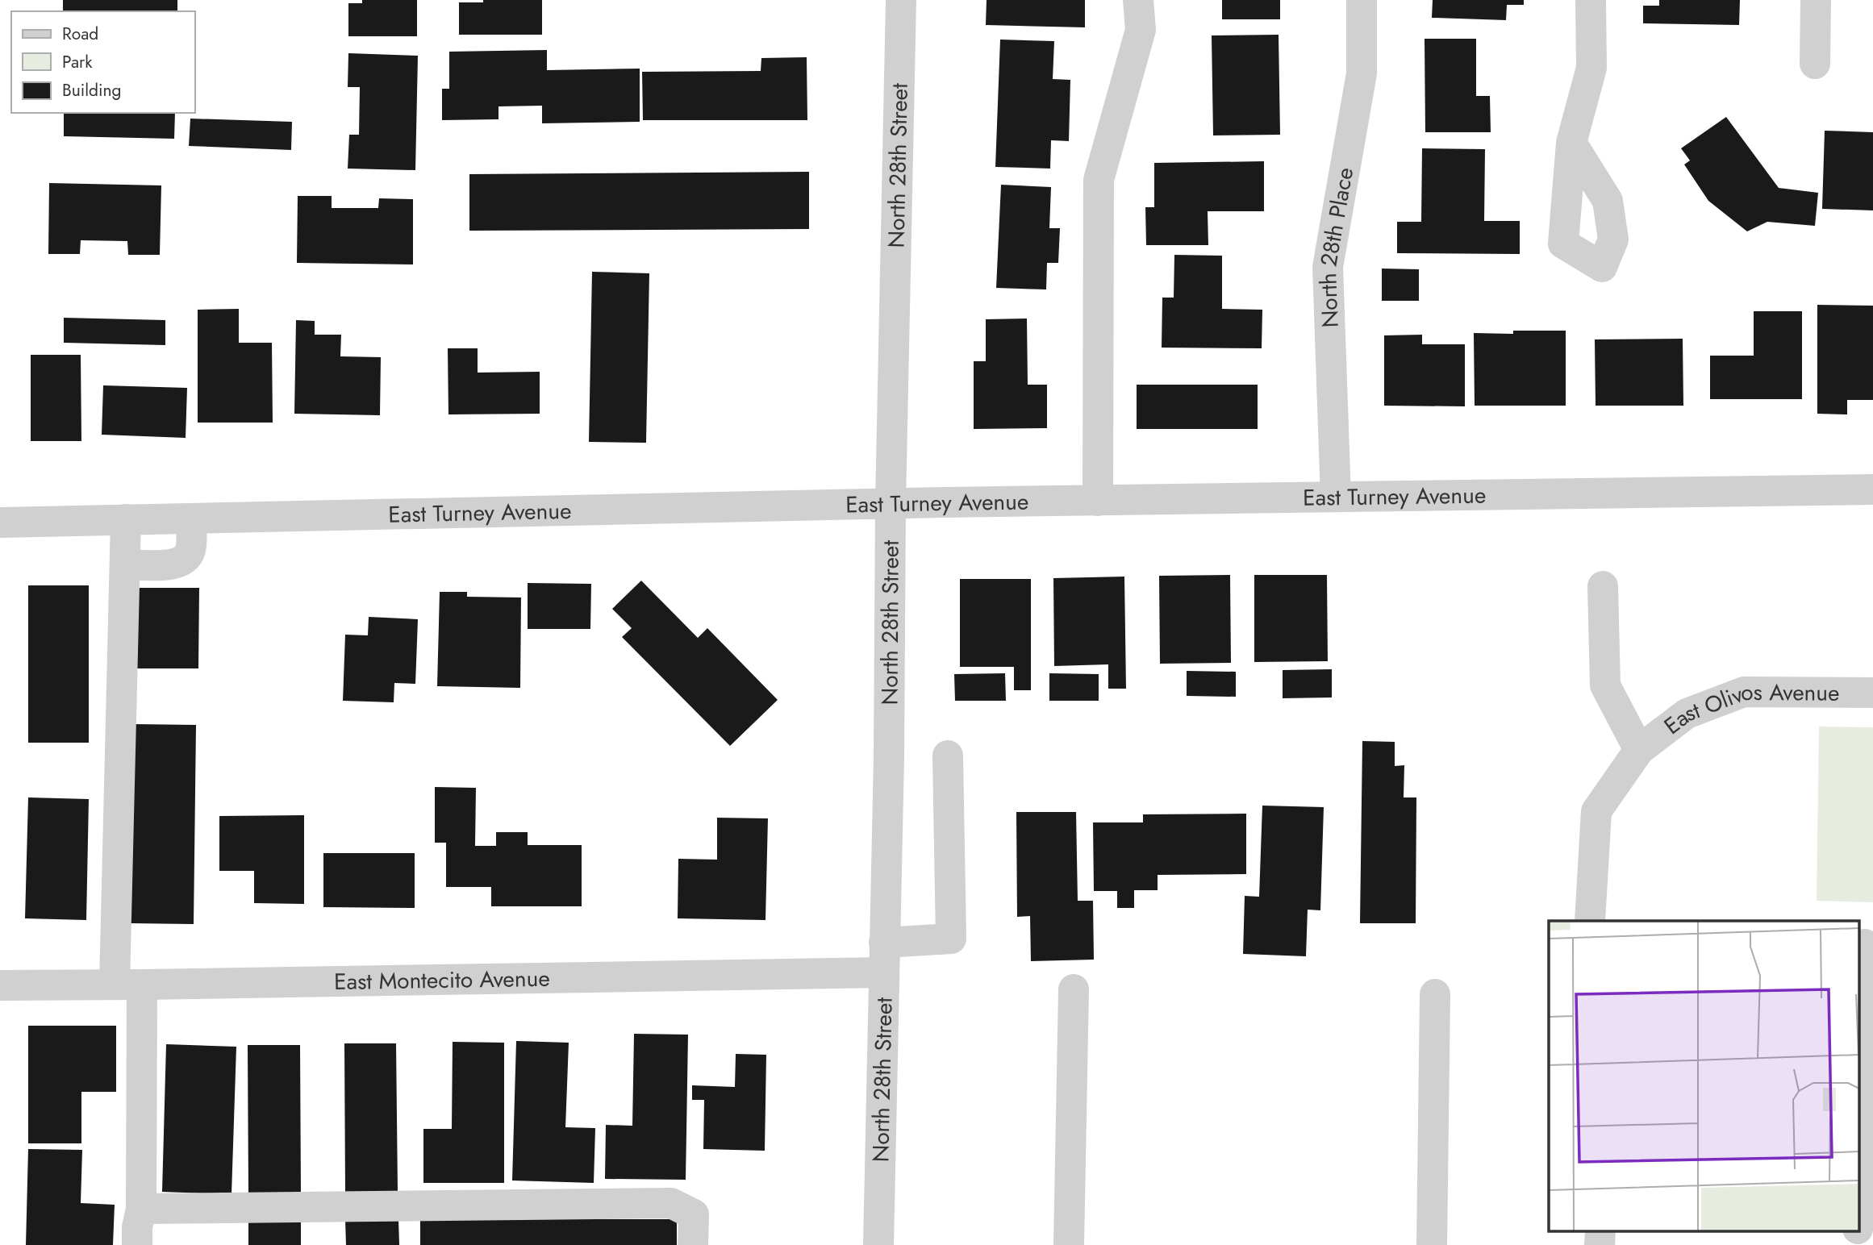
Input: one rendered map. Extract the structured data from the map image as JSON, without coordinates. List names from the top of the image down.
{
  "streets": {
    "street": [
      "North 28th Street",
      "North 28th Place",
      "East Turney Avenue",
      "East Olivos Avenue",
      "East Montecito Avenue"
    ]
  },
  "crossings": [
    ["North 28th Street", "East Turney Avenue"],
    ["North 28th Street", "East Montecito Avenue"],
    ["North 28th Place", "East Turney Avenue"]
  ],
  "legend": ["Road", "Park", "Building"]
}
